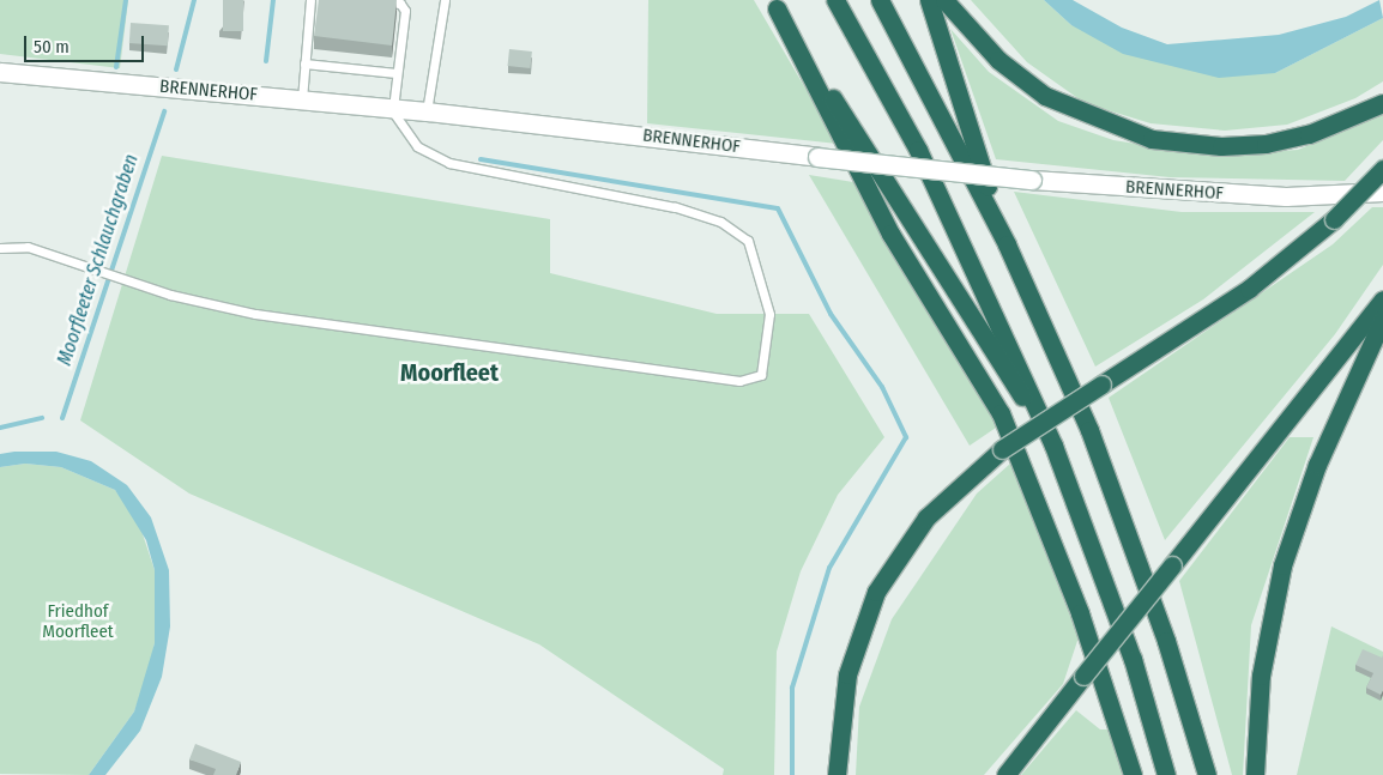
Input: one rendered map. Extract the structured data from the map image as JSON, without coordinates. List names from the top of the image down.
{
  "streets": {
    "street": ["BRENNERHOF"]
  },
  "districts": ["Moorfleet"],
  "water": ["Moorfleeter Schlauchgraben"],
  "parks": ["Friedhof Moorfleet"],
  "scale_bar": "50 m"
}
